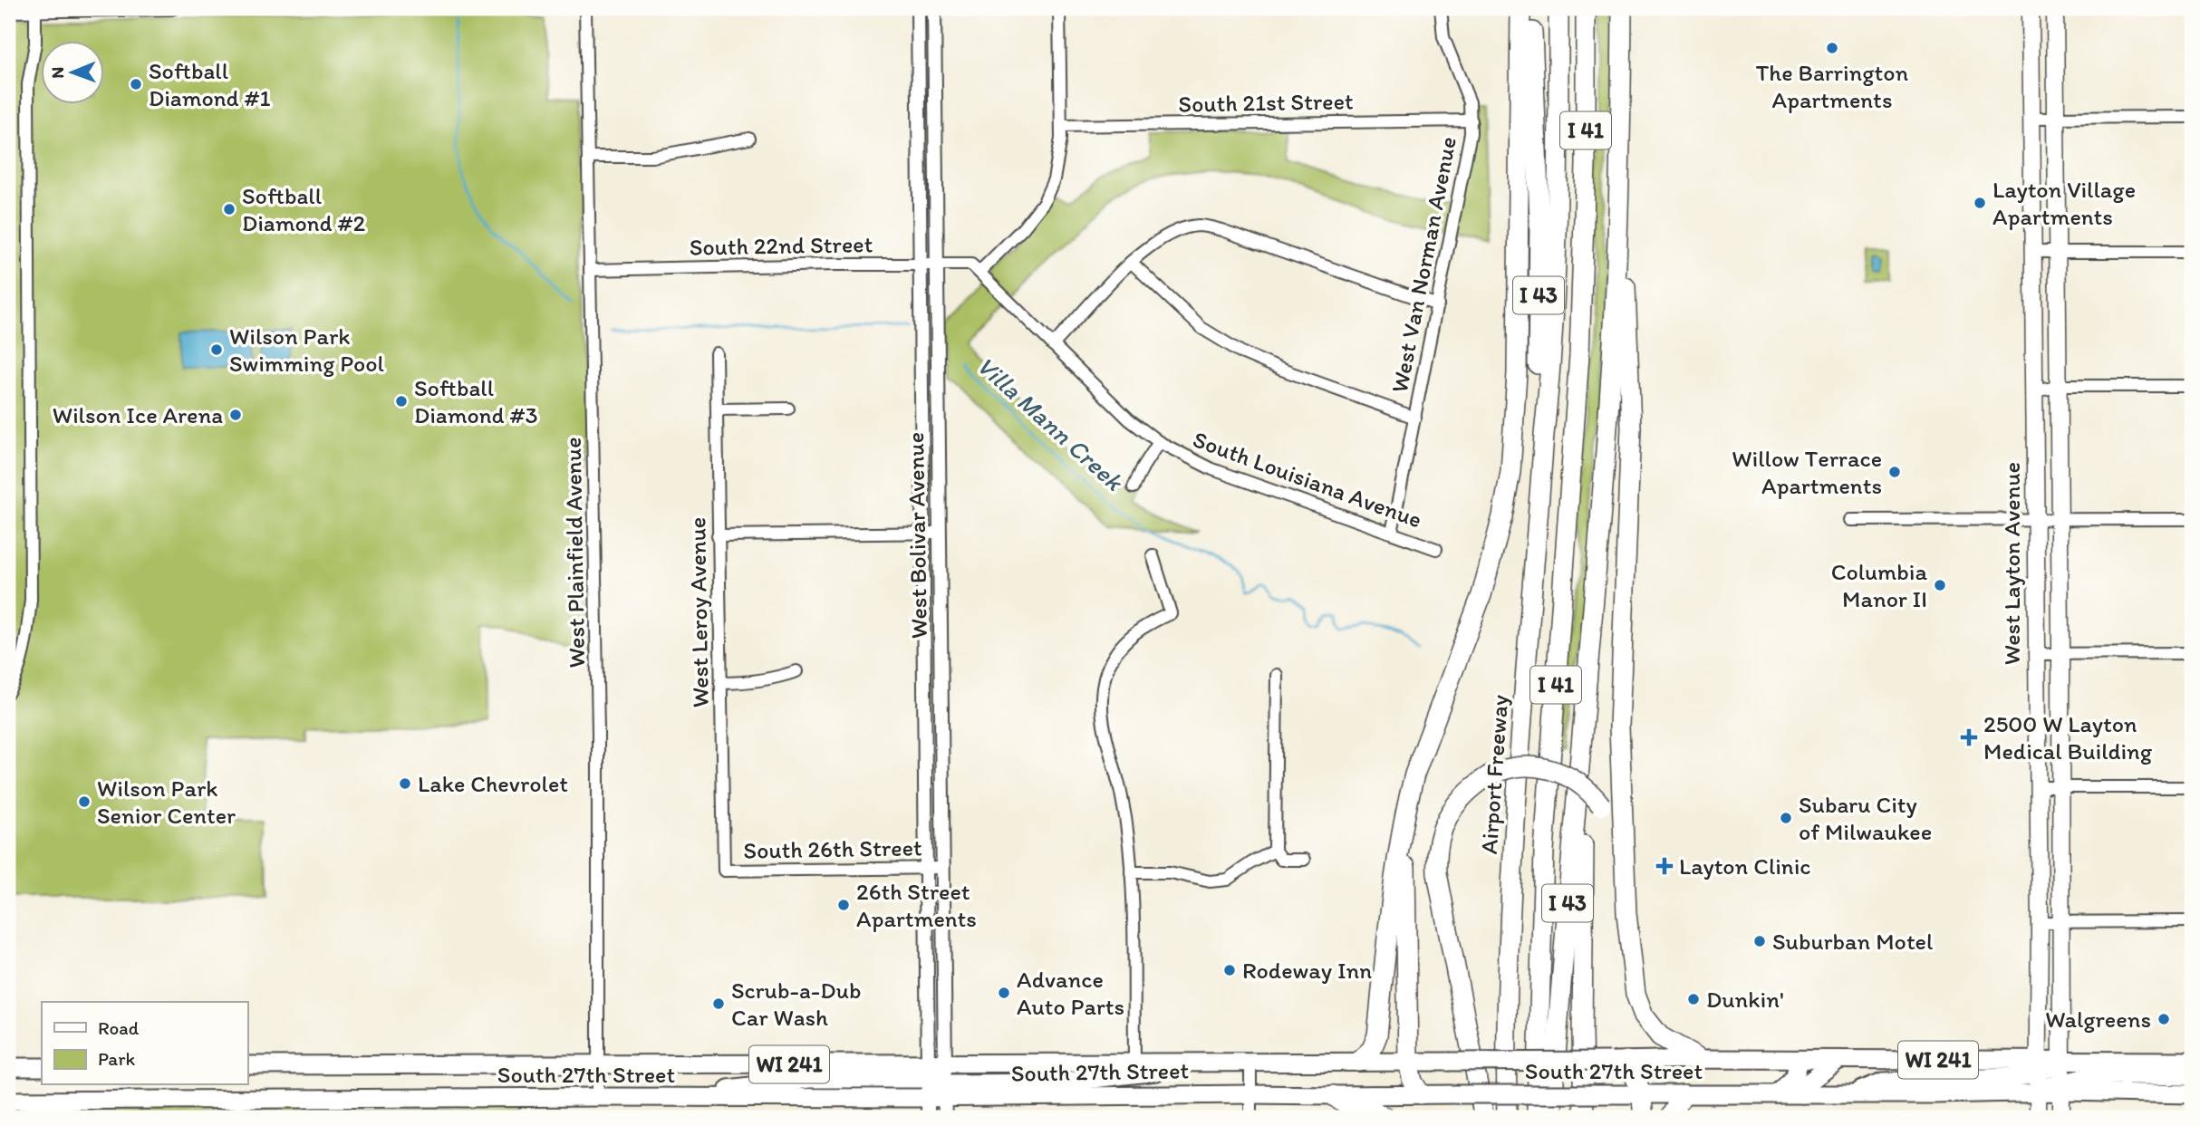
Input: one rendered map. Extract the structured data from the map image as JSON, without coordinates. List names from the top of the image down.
{
  "streets": {
    "highway": ["I 41", "I 43", "Airport Freeway"],
    "main road": ["West Layton Avenue", "WI 241", "South 27th Street"],
    "street": [
      "South 21st Street",
      "South 22nd Street",
      "West Van Norman Avenue",
      "South Louisiana Avenue",
      "West Bolivar Avenue",
      "West Plainfield Avenue",
      "West Leroy Avenue",
      "South 26th Street"
    ]
  },
  "crossings": [
    ["South 21st Street", "West Van Norman Avenue"],
    ["I 41", "I 43"],
    ["I 41", "Airport Freeway"],
    ["South 22nd Street", "South Louisiana Avenue"],
    ["South 22nd Street", "West Bolivar Avenue"],
    ["South 22nd Street", "West Plainfield Avenue"],
    ["West Van Norman Avenue", "South Louisiana Avenue"],
    ["I 43", "Airport Freeway"],
    ["West Bolivar Avenue", "South 26th Street"],
    ["West Bolivar Avenue", "South 27th Street"],
    ["West Plainfield Avenue", "South 27th Street"],
    ["West Layton Avenue", "South 27th Street"],
    ["West Leroy Avenue", "South 26th Street"]
  ],
  "water": ["Villa Mann Creek"],
  "places": {
    "other": [
      "The Barrington Apartments",
      "Softball Diamond #1",
      "Layton Village Apartments",
      "Softball Diamond #2",
      "Wilson Park Swimming Pool",
      "Softball Diamond #3",
      "Wilson Ice Arena",
      "Willow Terrace Apartments",
      "Columbia Manor II",
      "Lake Chevrolet",
      "Wilson Park Senior Center",
      "Subaru City of Milwaukee",
      "26th Street Apartments",
      "Suburban Motel",
      "Rodeway Inn",
      "Advance Auto Parts",
      "Dunkin'",
      "Scrub-a-Dub Car Wash",
      "Walgreens"
    ],
    "health": ["2500 W Layton Medical Building", "Layton Clinic"]
  },
  "legend": ["Road", "Park"],
  "north": "left"
}
